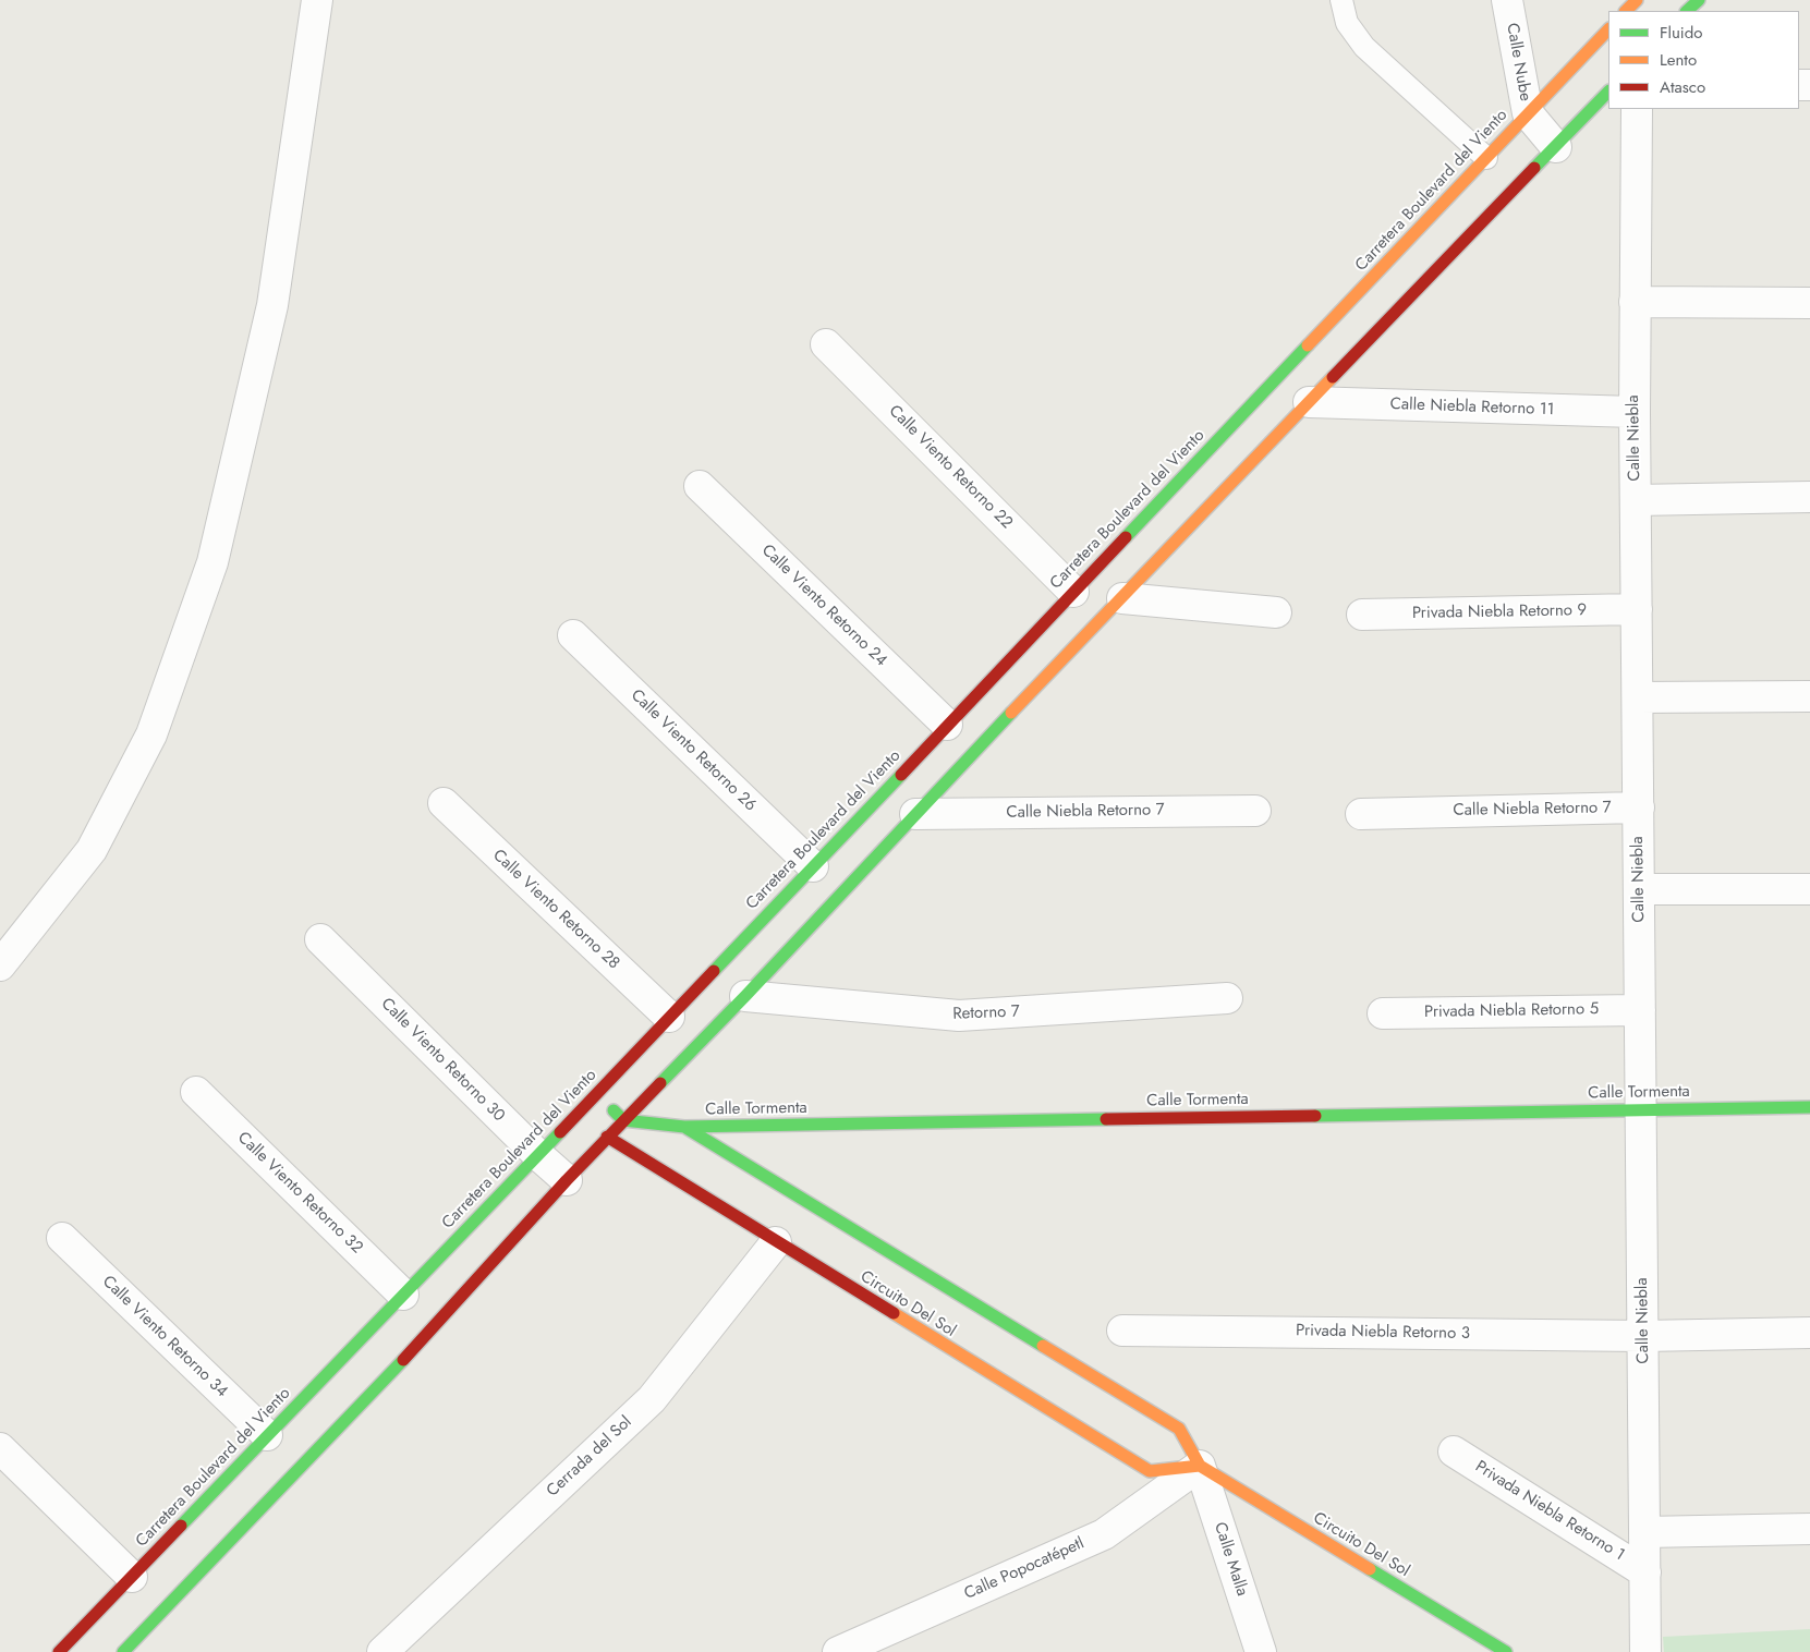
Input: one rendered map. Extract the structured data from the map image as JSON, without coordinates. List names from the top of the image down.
{
  "streets": {
    "street": [
      "Calle Nube",
      "Carretera Boulevard del Viento",
      "Calle Niebla Retorno 11",
      "Calle Niebla",
      "Calle Viento Retorno 22",
      "Calle Viento Retorno 24",
      "Privada Niebla Retorno 9",
      "Calle Viento Retorno 26",
      "Calle Niebla Retorno 7",
      "Calle Viento Retorno 28",
      "Privada Niebla Retorno 5",
      "Retorno 7",
      "Calle Viento Retorno 30",
      "Calle Tormenta",
      "Calle Viento Retorno 32",
      "Circuito Del Sol",
      "Privada Niebla Retorno 3",
      "Calle Viento Retorno 34",
      "Cerrada del Sol",
      "Privada Niebla Retorno 1",
      "Calle Malla",
      "Calle Popocatépetl"
    ]
  },
  "crossings": [
    ["Calle Nube", "Carretera Boulevard del Viento"],
    ["Carretera Boulevard del Viento", "Calle Viento Retorno 22"],
    ["Carretera Boulevard del Viento", "Calle Viento Retorno 24"],
    ["Carretera Boulevard del Viento", "Calle Viento Retorno 26"],
    ["Carretera Boulevard del Viento", "Calle Viento Retorno 28"],
    ["Carretera Boulevard del Viento", "Calle Viento Retorno 30"],
    ["Carretera Boulevard del Viento", "Calle Viento Retorno 32"],
    ["Carretera Boulevard del Viento", "Calle Viento Retorno 34"],
    ["Calle Niebla Retorno 11", "Calle Niebla"],
    ["Calle Niebla", "Privada Niebla Retorno 9"],
    ["Calle Niebla", "Calle Niebla Retorno 7"],
    ["Calle Niebla", "Privada Niebla Retorno 5"],
    ["Calle Niebla", "Calle Tormenta"],
    ["Calle Niebla", "Privada Niebla Retorno 3"],
    ["Calle Niebla", "Privada Niebla Retorno 1"],
    ["Calle Tormenta", "Circuito Del Sol"],
    ["Circuito Del Sol", "Cerrada del Sol"],
    ["Circuito Del Sol", "Calle Malla"],
    ["Circuito Del Sol", "Calle Popocatépetl"],
    ["Calle Malla", "Calle Popocatépetl"]
  ],
  "legend": ["Fluido", "Lento", "Atasco"]
}
